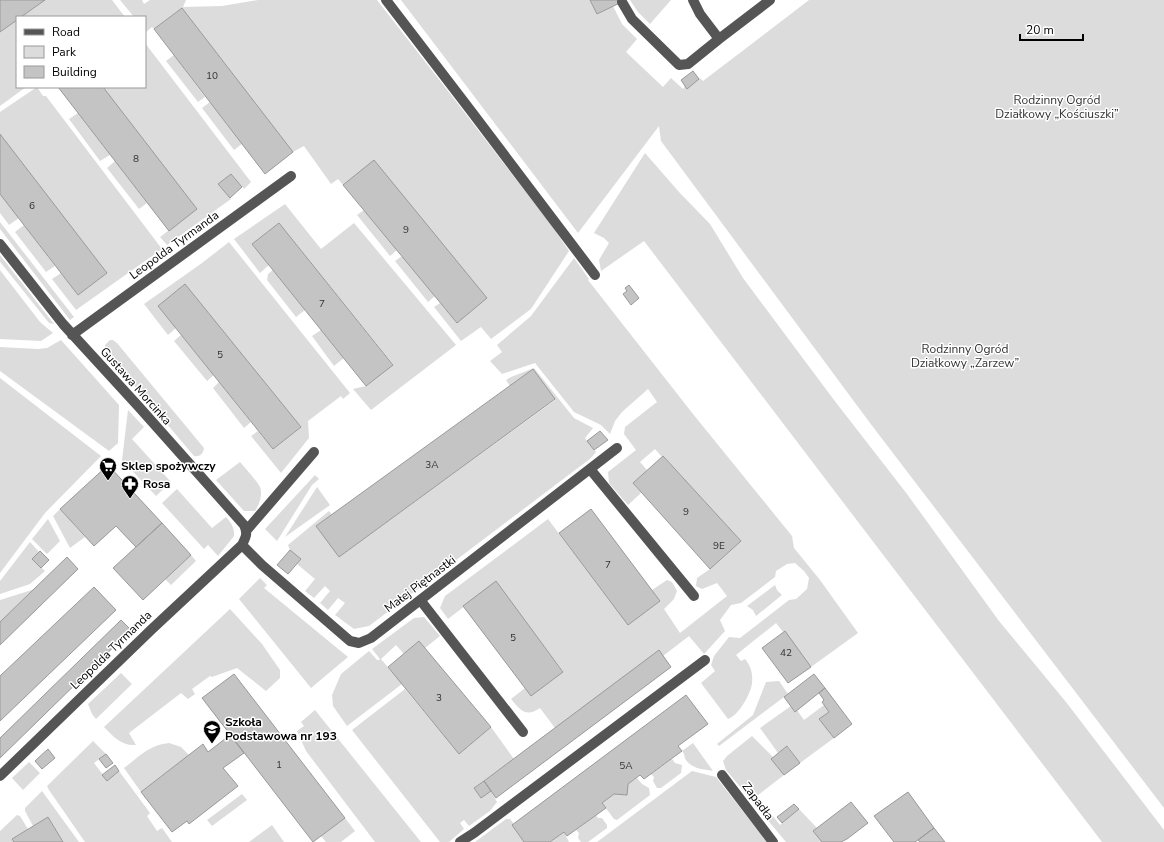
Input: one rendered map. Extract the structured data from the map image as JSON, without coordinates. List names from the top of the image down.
{
  "streets": {
    "street": [
      "Leopolda Tyrmanda",
      "Gustawa Morcinka",
      "Małej Piętnastki",
      "Zapadła"
    ]
  },
  "crossings": [
    ["Leopolda Tyrmanda", "Gustawa Morcinka"],
    ["Leopolda Tyrmanda", "Małej Piętnastki"]
  ],
  "parks": ["Rodzinny Ogród Działkowy „Kościuszki”", "Rodzinny Ogród Działkowy „Zarzew”"],
  "places": {
    "supermarket": ["Sklep spożywczy"],
    "pharmacy": ["Rosa"],
    "school or university": ["Szkoła Podstawowa nr 193"]
  },
  "house_numbers": [
    "10",
    "8",
    "6",
    "9",
    "7",
    "5",
    "3A",
    "9",
    "9E",
    "7",
    "5",
    "42",
    "3",
    "1",
    "5A"
  ],
  "legend": ["Road", "Park", "Building"],
  "scale_bar": "20 m"
}
